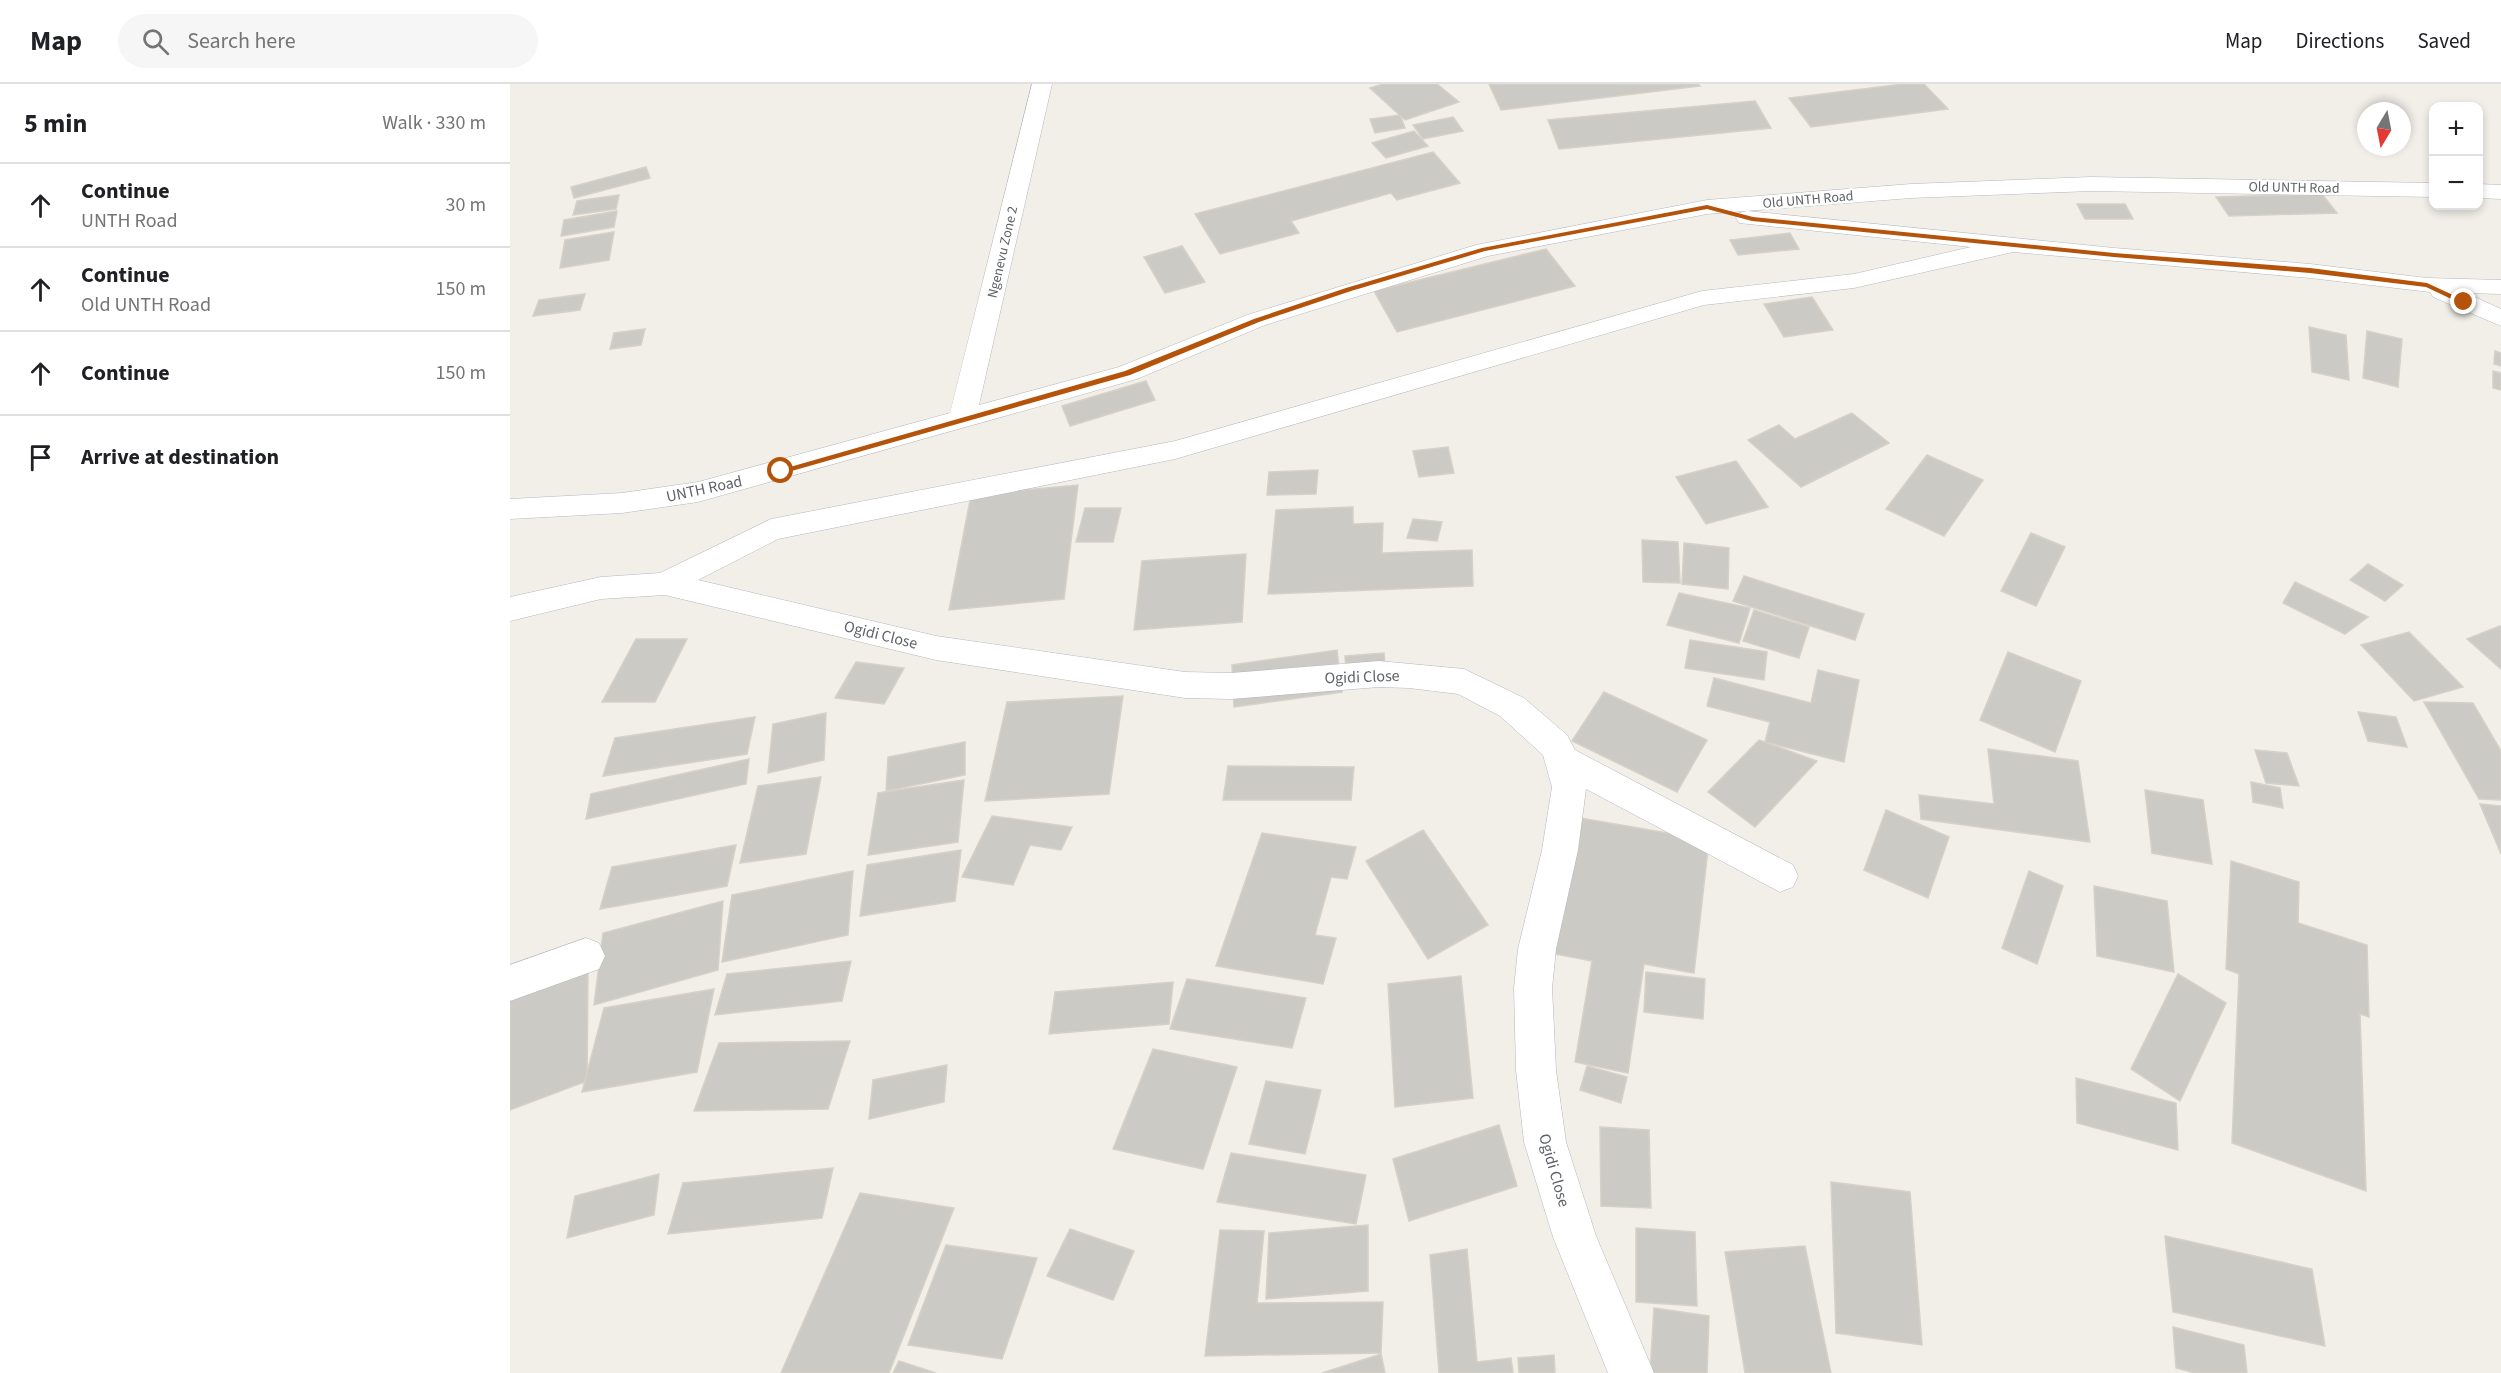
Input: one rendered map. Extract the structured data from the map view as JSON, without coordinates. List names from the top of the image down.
{
  "streets": {
    "street": [
      "Old UNTH Road",
      "Ngenevu Zone 2",
      "UNTH Road",
      "Ogidi Close"
    ]
  },
  "crossings": [
    ["Old UNTH Road", "Ngenevu Zone 2"],
    ["Old UNTH Road", "UNTH Road"],
    ["Ngenevu Zone 2", "UNTH Road"]
  ],
  "north": "bottom",
  "page": {
    "header": "Map",
    "search": "Search here",
    "nav": ["Map", "Directions", "Saved"],
    "heading": ["5 min", "Walk · 330 m"],
    "map_buttons": ["+", "−"],
    "list": [
      ["Continue", "UNTH Road", "30 m"],
      ["Continue", "Old UNTH Road", "150 m"],
      ["Continue", "150 m"],
      "Arrive at destination"
    ]
  }
}
